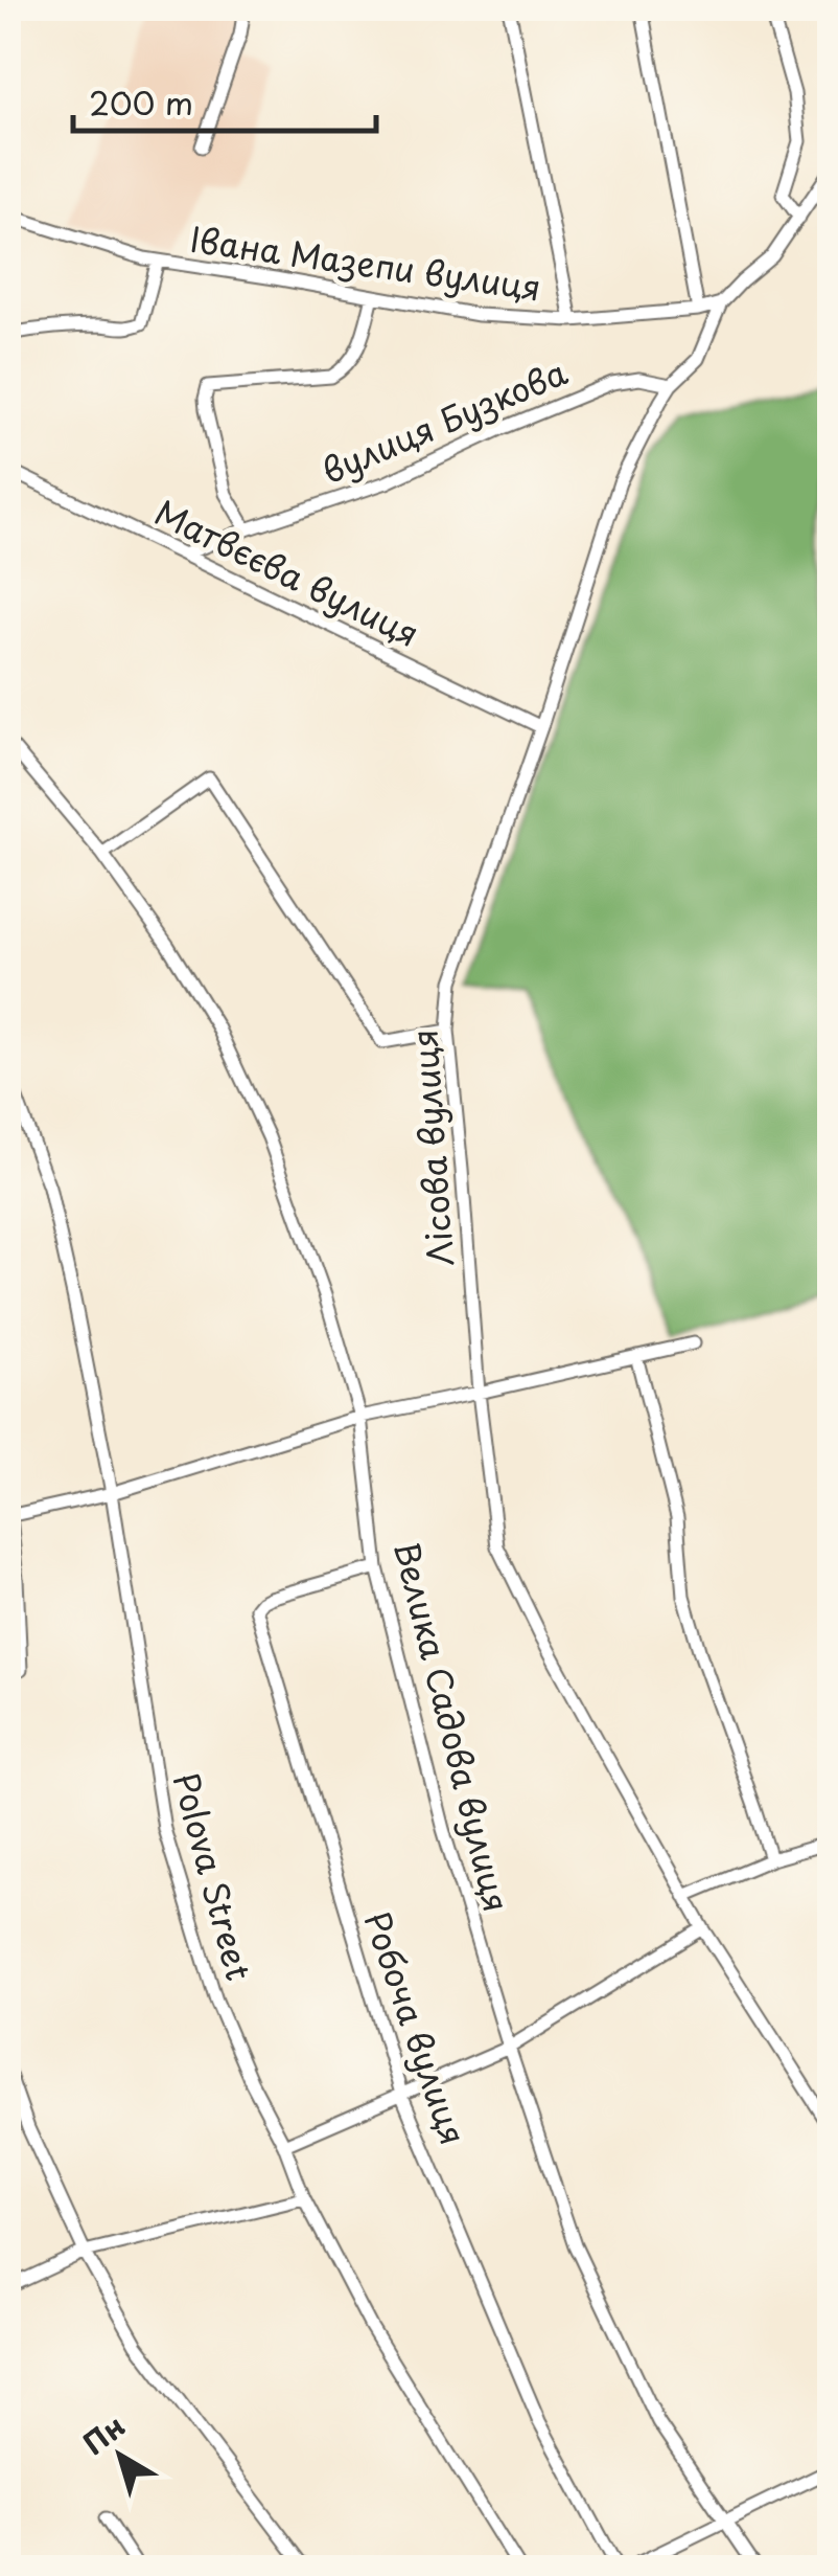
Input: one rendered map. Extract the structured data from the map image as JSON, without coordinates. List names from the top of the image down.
{
  "streets": {
    "street": [
      "Івана Мазепи вулиця",
      "вулиця Бузкова",
      "Матвєєва вулиця",
      "Лісова вулиця",
      "Велика Садова вулиця",
      "Polova Street",
      "Робоча вулиця"
    ]
  },
  "crossings": [
    ["Івана Мазепи вулиця", "Лісова вулиця"],
    ["вулиця Бузкова", "Матвєєва вулиця"],
    ["вулиця Бузкова", "Лісова вулиця"],
    ["Матвєєва вулиця", "Лісова вулиця"],
    ["Велика Садова вулиця", "Робоча вулиця"]
  ],
  "scale_bar": "200 m",
  "north": "top left"
}
